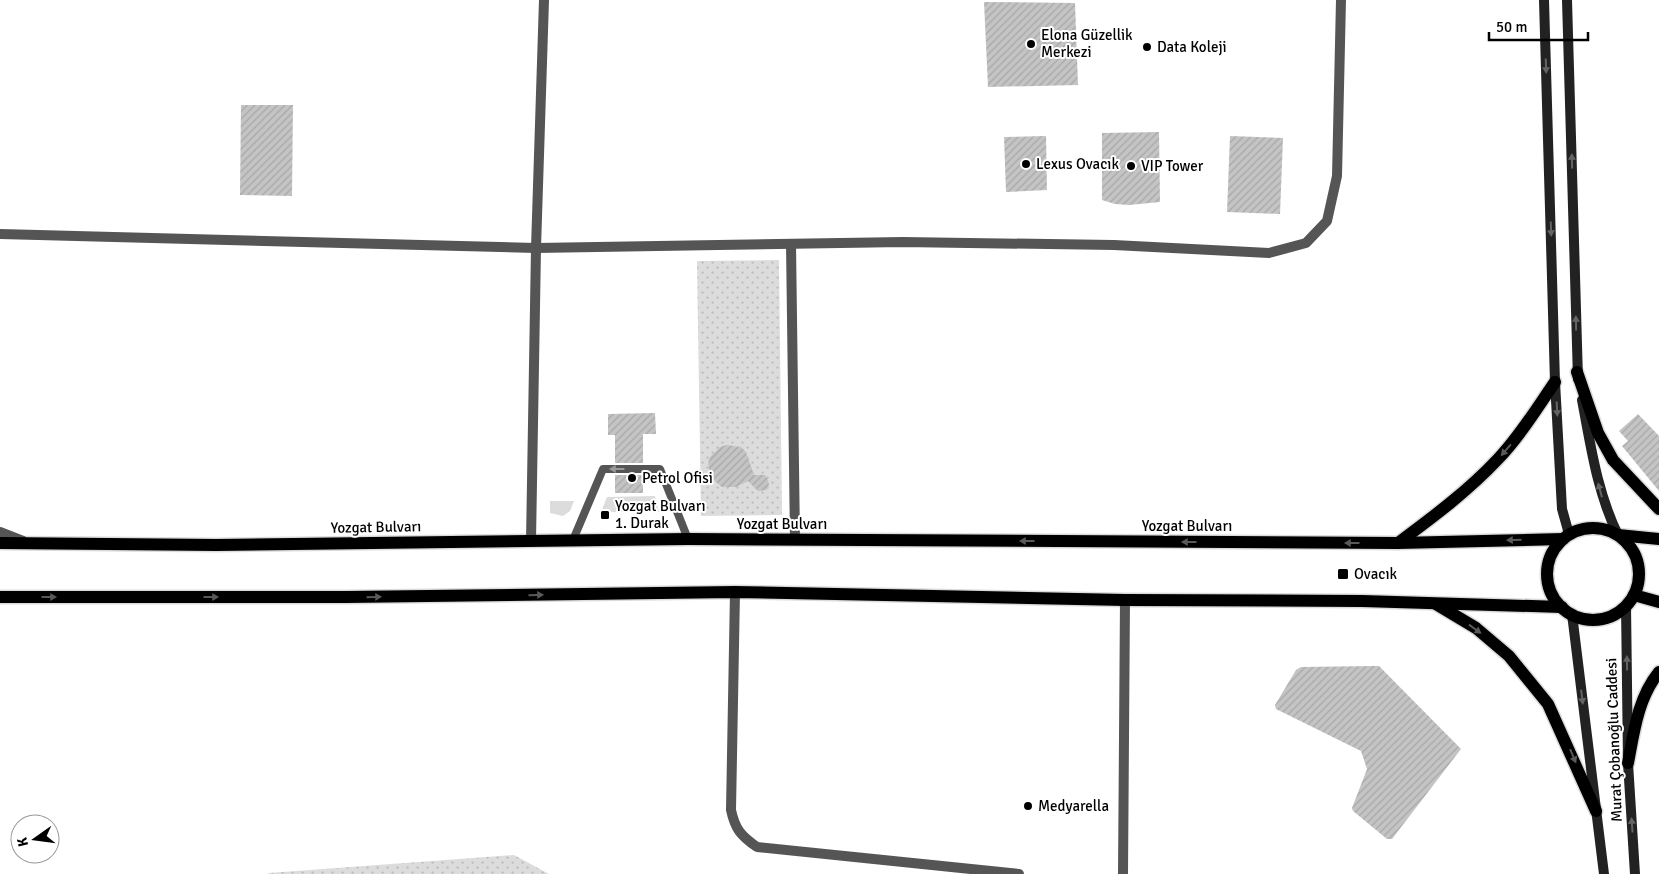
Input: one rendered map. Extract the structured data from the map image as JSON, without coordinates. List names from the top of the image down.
{
  "streets": {
    "main road": ["Yozgat Bulvarı", "Murat Çobanoğlu Caddesi"]
  },
  "crossings": [
    ["Yozgat Bulvarı", "Murat Çobanoğlu Caddesi"]
  ],
  "places": {
    "other": [
      "Elona Güzellik Merkezi",
      "Data Koleji",
      "Lexus Ovacık",
      "VIP Tower",
      "Petrol Ofisi",
      "Medyarella"
    ],
    "transit": ["Yozgat Bulvarı 1. Durak", "Ovacık"]
  },
  "scale_bar": "50 m",
  "north": "left"
}
